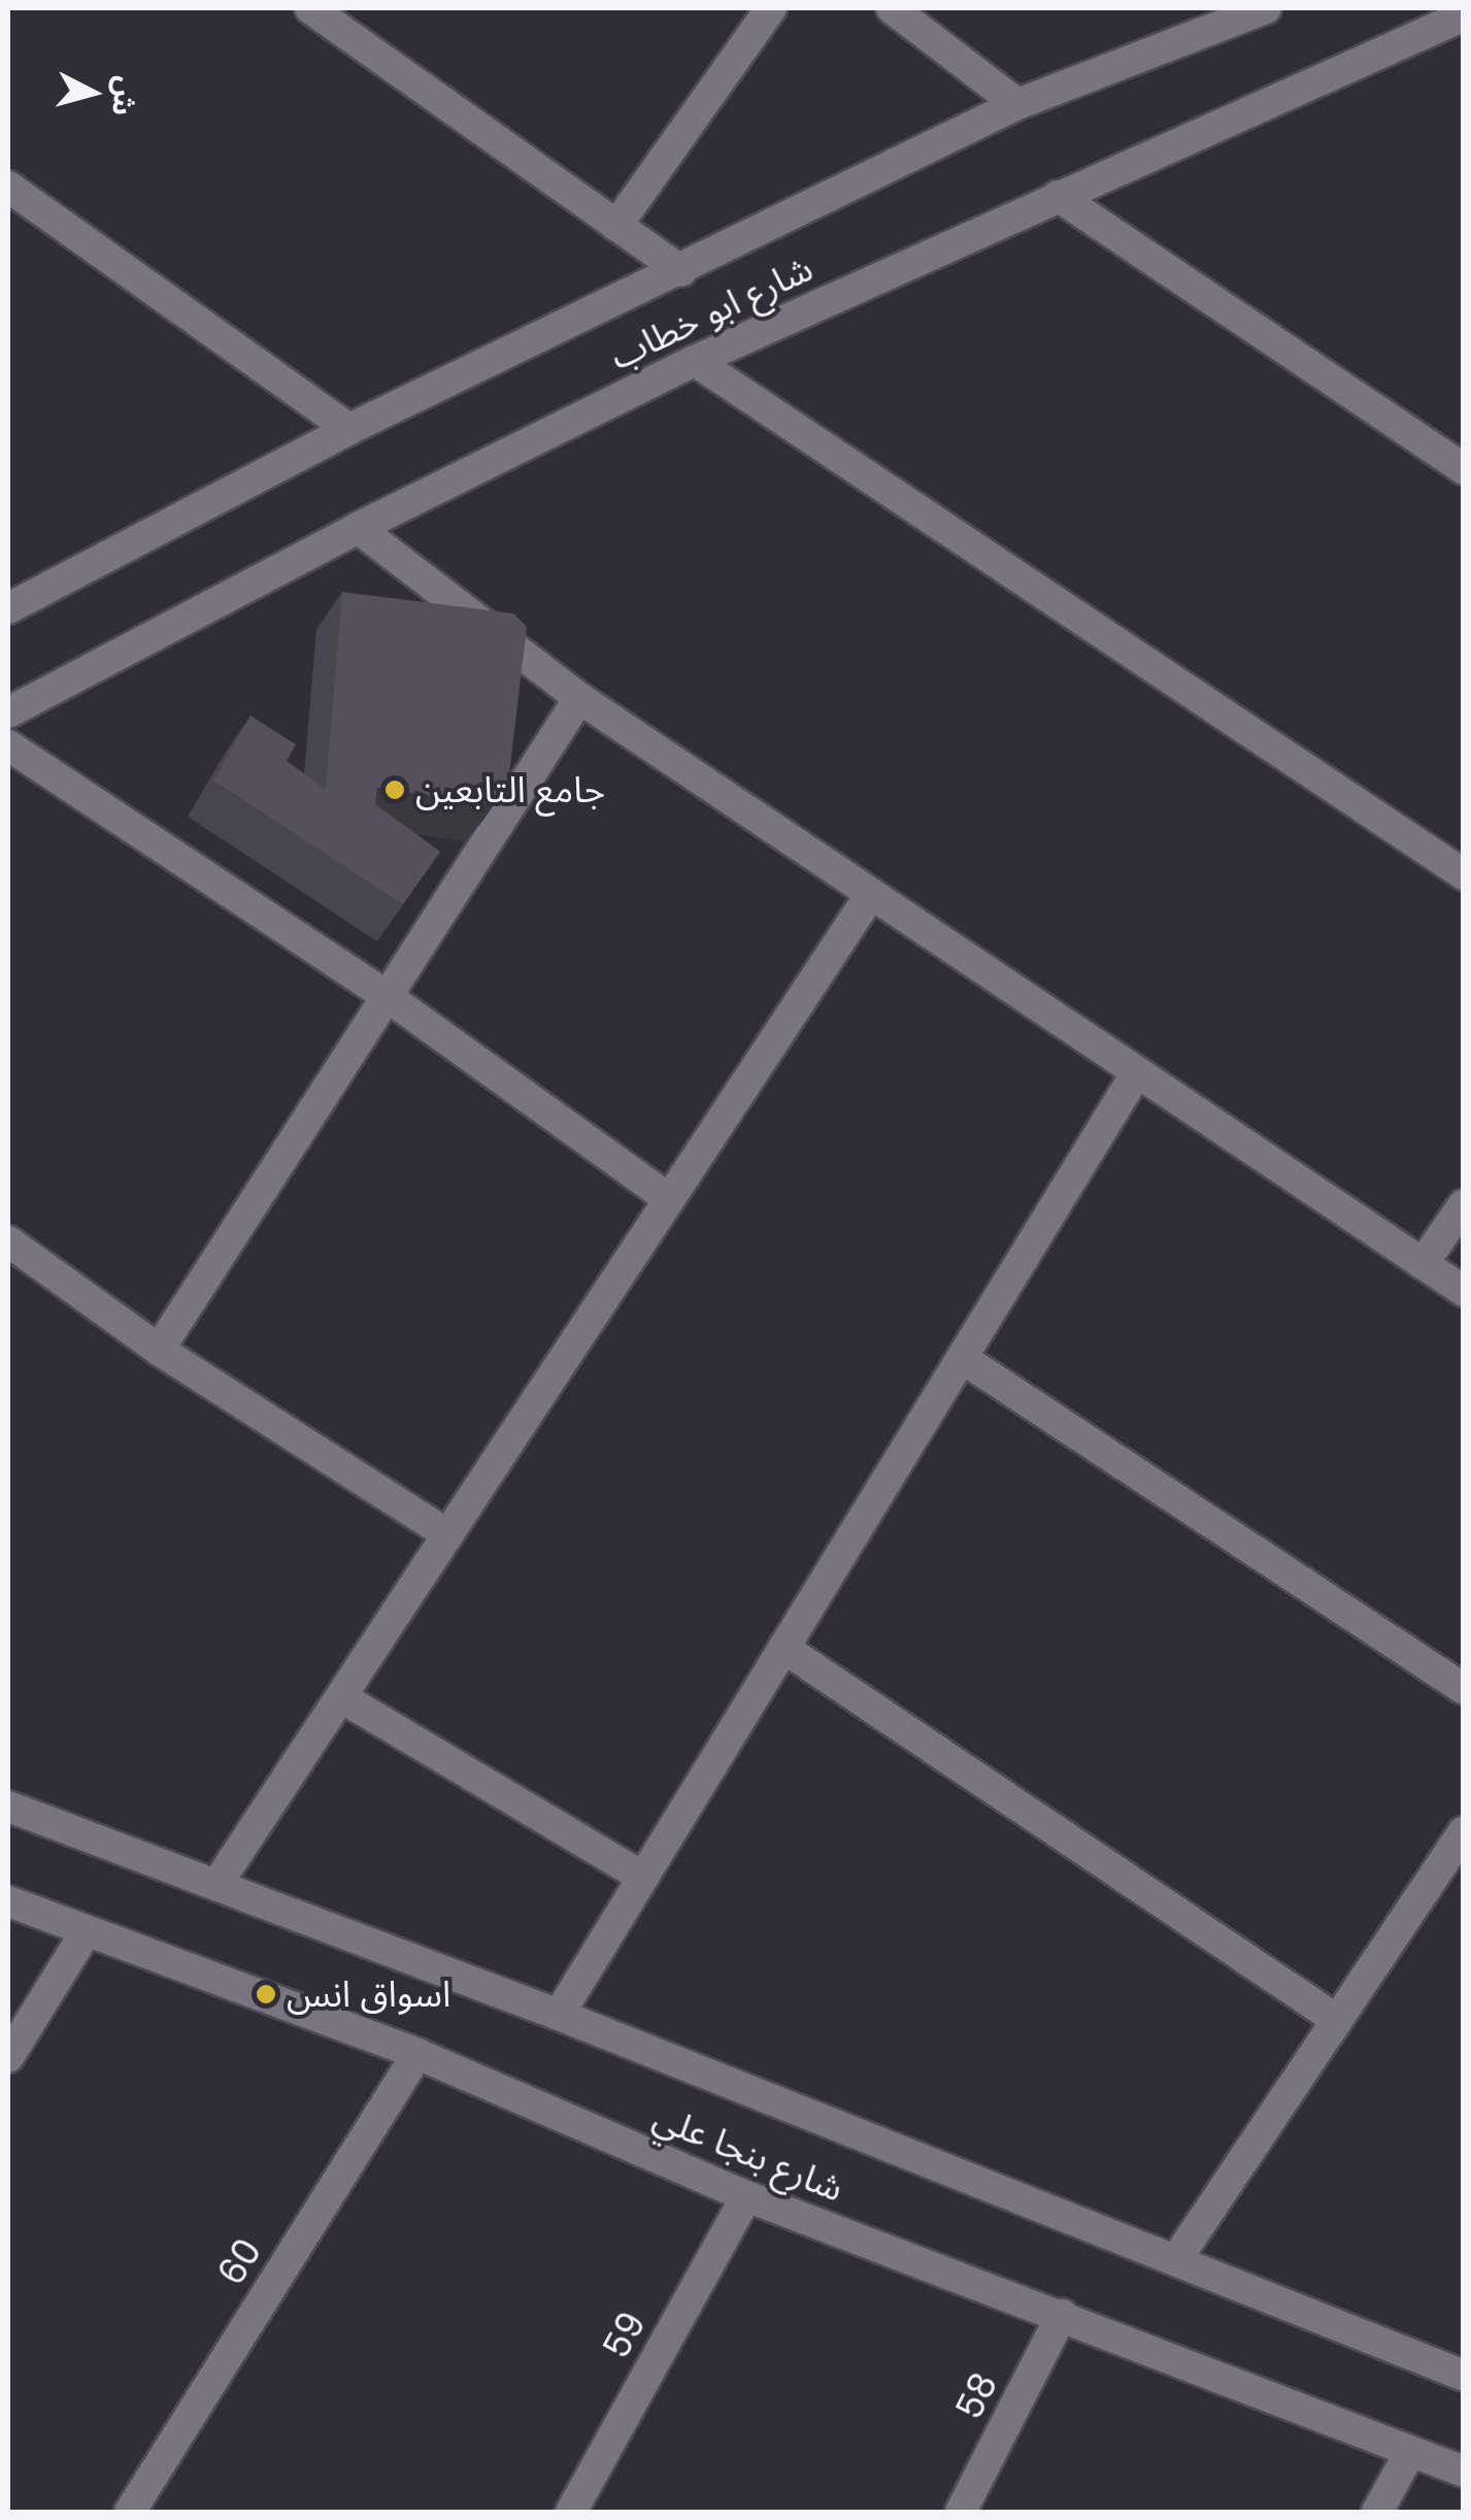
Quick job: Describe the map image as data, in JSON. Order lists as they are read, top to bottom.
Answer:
{
  "streets": {
    "street": [
      "شارع ابو خطاب",
      "شارع بنجا علي",
      "60",
      "59",
      "58"
    ]
  },
  "crossings": [
    ["شارع بنجا علي", "60"],
    ["شارع بنجا علي", "59"],
    ["شارع بنجا علي", "58"]
  ],
  "places": ["جامع التابعين", "اسواق انس"],
  "north": "right"
}
